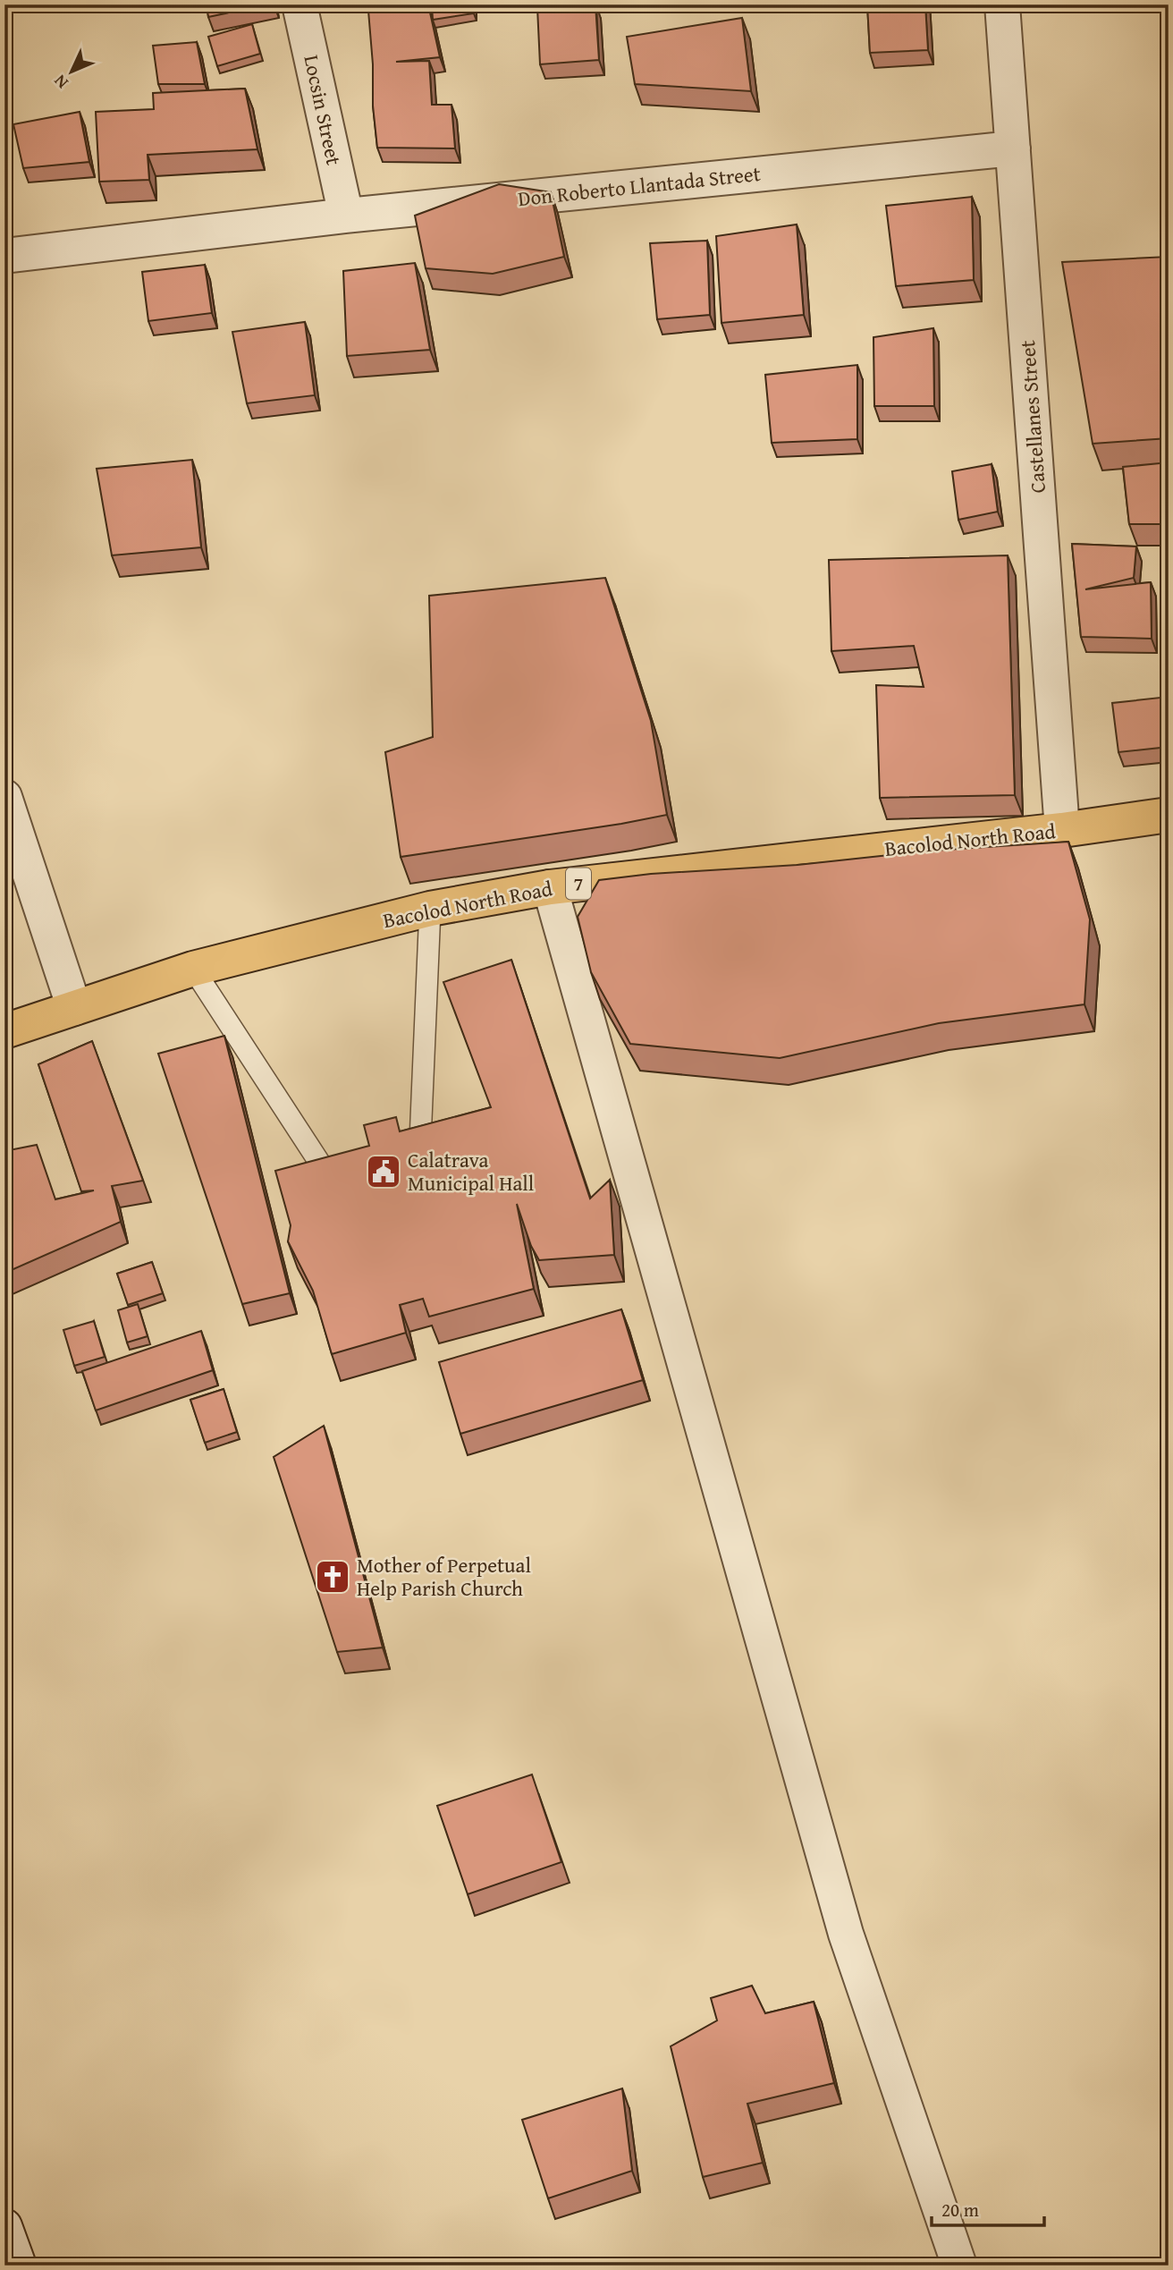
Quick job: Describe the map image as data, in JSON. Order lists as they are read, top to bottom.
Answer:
{
  "streets": {
    "highway": ["Bacolod North Road", "7"],
    "street": ["Locsin Street", "Don Roberto Llantada Street", "Castellanes Street"]
  },
  "crossings": [
    ["Locsin Street", "Don Roberto Llantada Street"],
    ["Don Roberto Llantada Street", "Castellanes Street"],
    ["Castellanes Street", "Bacolod North Road"]
  ],
  "places": {
    "public building": ["Calatrava Municipal Hall"],
    "church": ["Mother of Perpetual Help Parish Church"]
  },
  "scale_bar": "20 m",
  "north": "bottom left"
}
